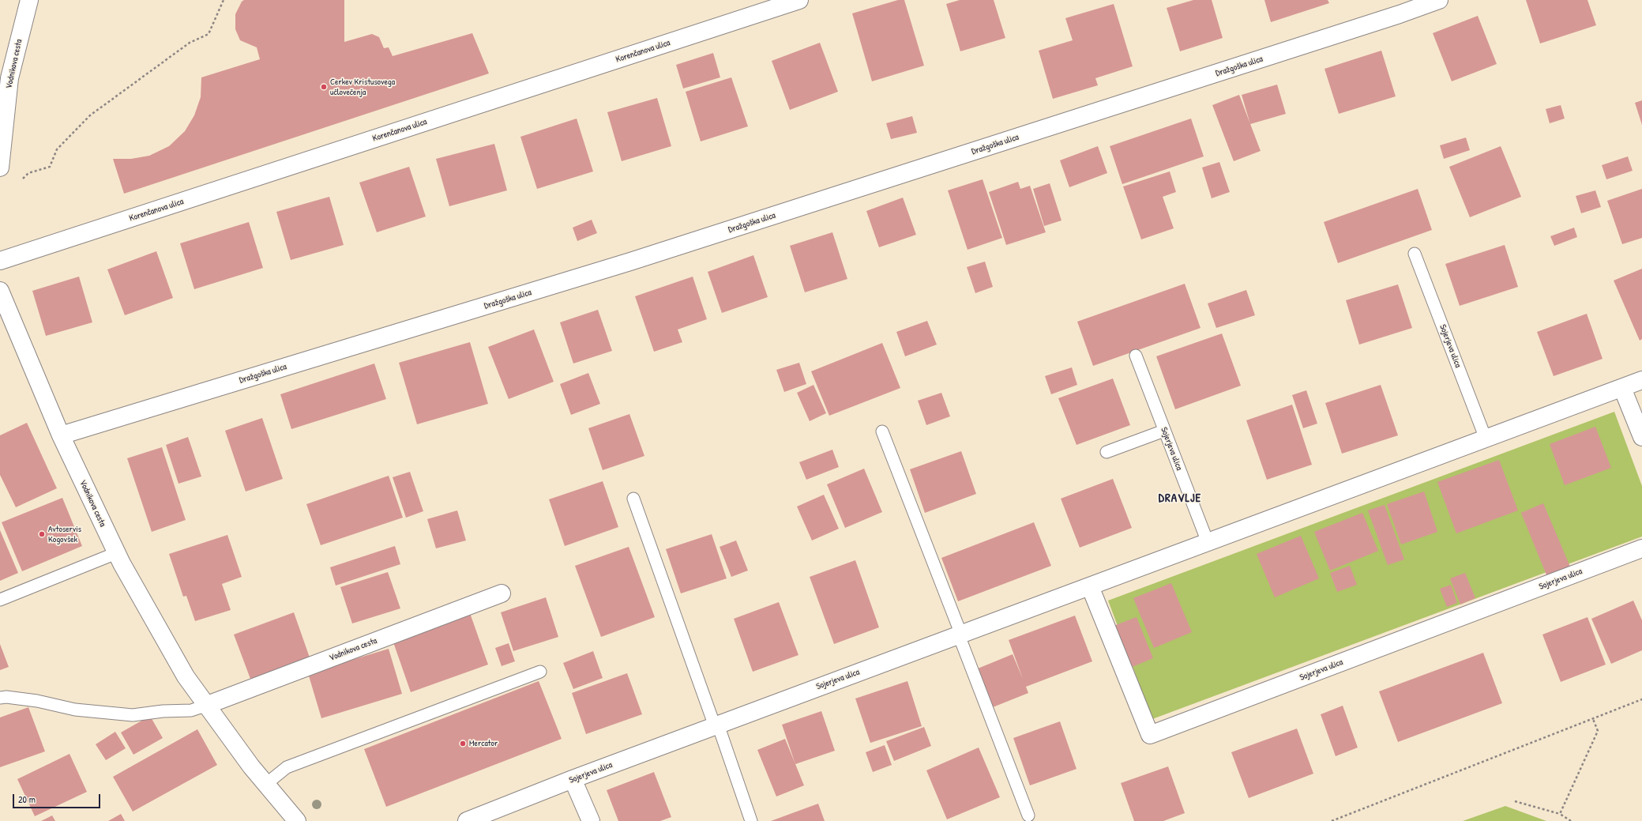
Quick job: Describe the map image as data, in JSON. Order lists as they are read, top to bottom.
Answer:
{
  "streets": {
    "street": [
      "Korenčanova ulica",
      "Vodnikova cesta",
      "Dražgoška ulica",
      "Sojerjeva ulica"
    ]
  },
  "crossings": [
    ["Vodnikova cesta", "Dražgoška ulica"]
  ],
  "districts": ["DRAVLJE"],
  "places": ["Cerkev Kristusovega učlovečenja", "Avtoservis Kogovšek", "Mercator"],
  "scale_bar": "20 m"
}
